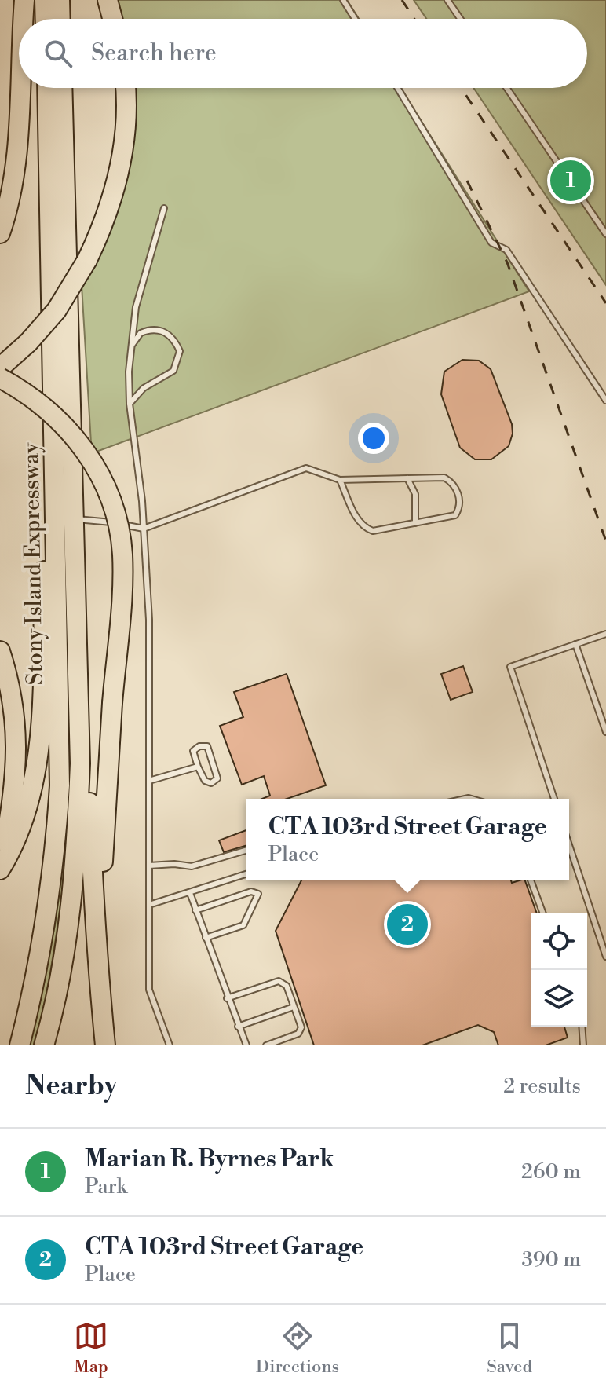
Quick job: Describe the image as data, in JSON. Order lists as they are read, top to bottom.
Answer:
{
  "streets": {
    "highway": ["Stony Island Expressway"]
  },
  "page": {
    "search": "Search here",
    "pins": ["1", "2"],
    "popup": ["CTA 103rd Street Garage", "Place"],
    "heading": ["Nearby", "2 results"],
    "list": [
      {
        "mark": "1",
        "name": "Marian R. Byrnes Park",
        "note": "Park",
        "value": "260 m"
      },
      {
        "mark": "2",
        "name": "CTA 103rd Street Garage",
        "note": "Place",
        "value": "390 m"
      }
    ],
    "nav": ["Map", "Directions", "Saved"]
  }
}
